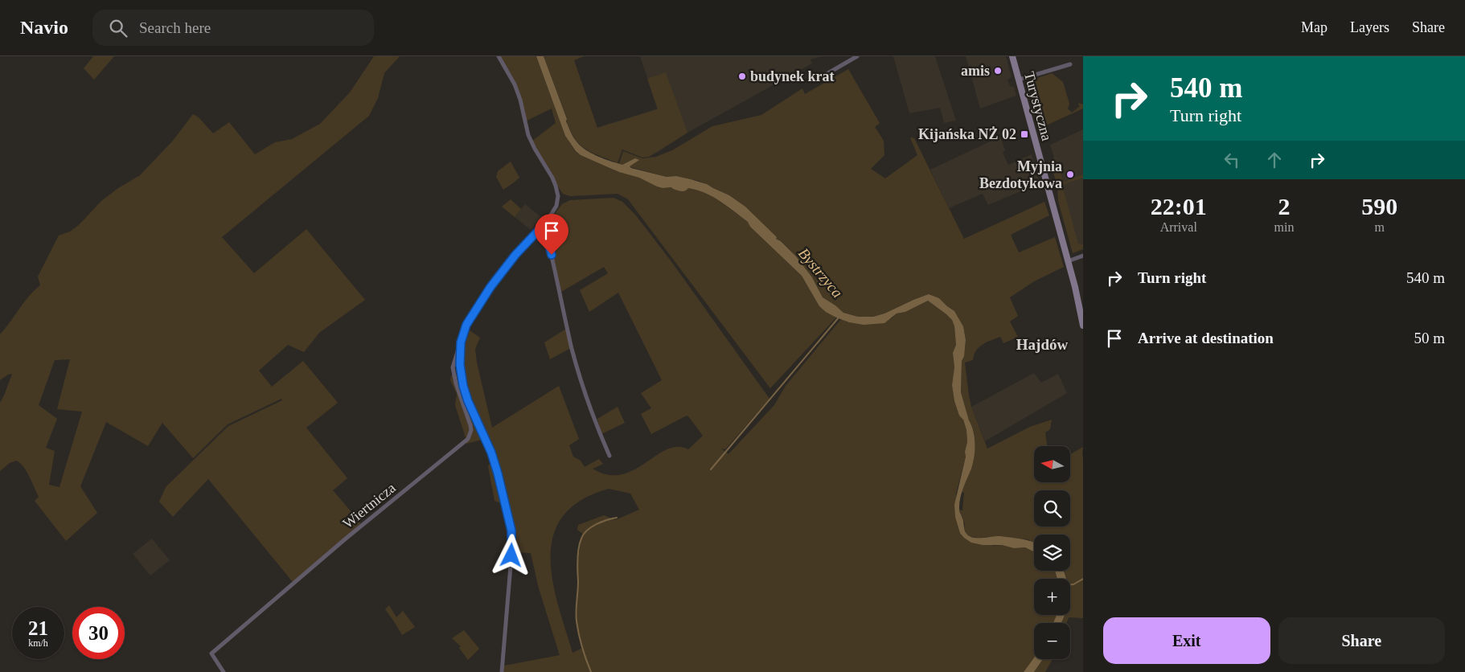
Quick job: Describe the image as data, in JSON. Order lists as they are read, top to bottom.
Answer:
{
  "streets": {
    "main road": ["Turystyczna"],
    "street": ["Wiertnicza"]
  },
  "districts": ["Hajdów"],
  "water": ["Bystrzyca"],
  "places": {
    "other": ["amis", "budynek krat", "Myjnia Bezdotykowa"],
    "transit": ["Kijańska NŻ 02"]
  },
  "north": "left",
  "page": {
    "header": "Navio",
    "search": "Search here",
    "nav": ["Map", "Layers", "Share"],
    "turn": ["540 m", "Turn right"],
    "eta": [
      "22:01",
      "Arrival",
      "2",
      "min",
      "590",
      "m"
    ],
    "list": [
      {
        "name": "Turn right",
        "value": "540 m"
      },
      {
        "name": "Arrive at destination",
        "value": "50 m"
      }
    ],
    "map_buttons": ["+", "−"],
    "speed": "21 km/h",
    "limit": "30",
    "buttons": ["Exit", "Share"]
  }
}
